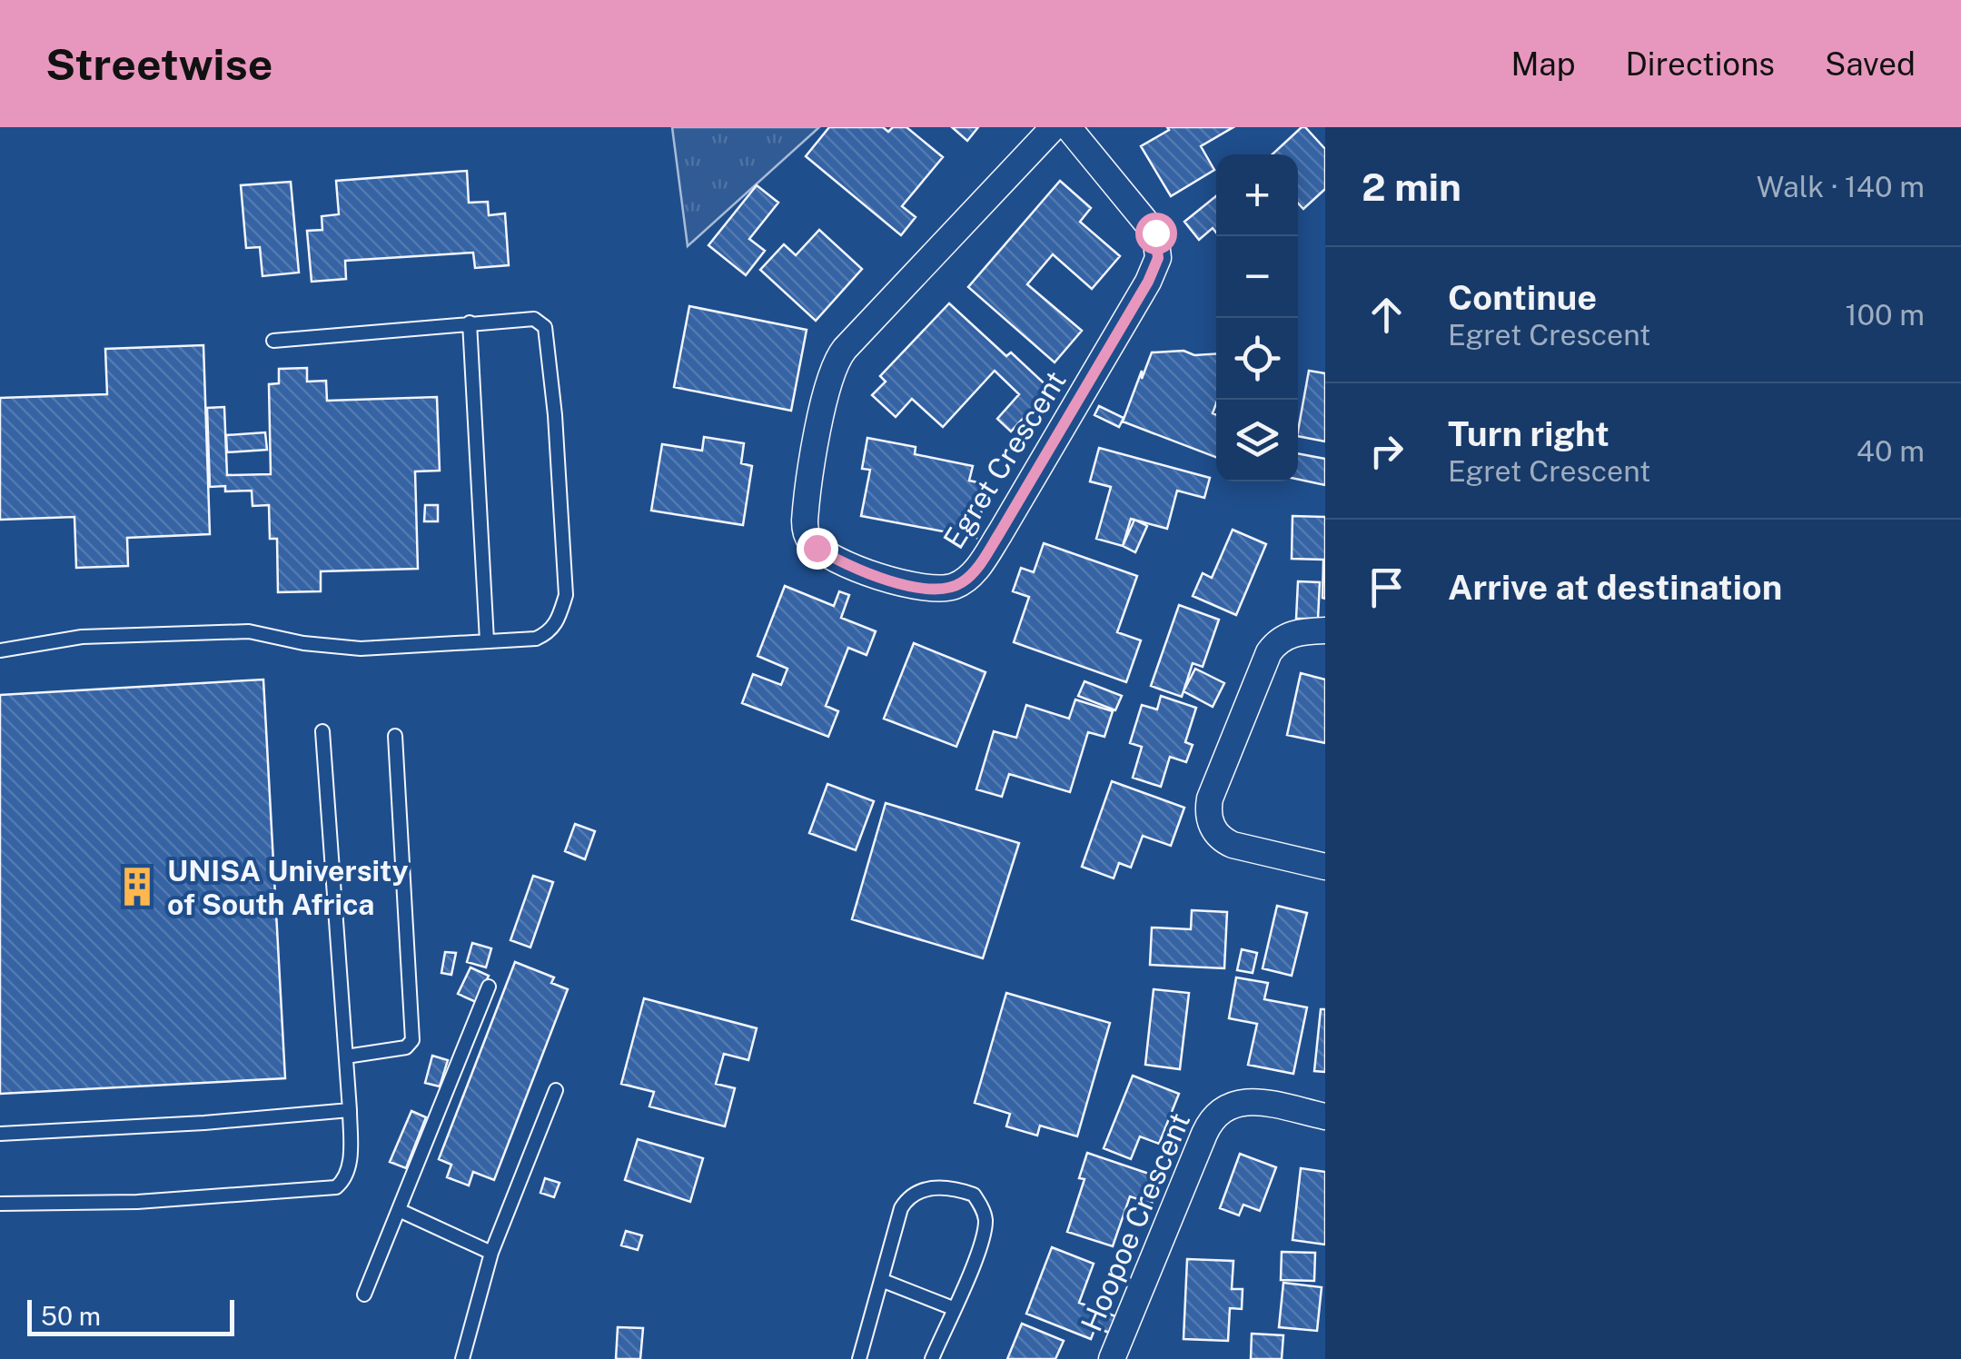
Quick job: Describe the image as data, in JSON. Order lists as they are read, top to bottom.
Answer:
{
  "streets": {
    "street": ["Egret Crescent", "Hoopoe Crescent"]
  },
  "places": {
    "building": ["UNISA University of South Africa"]
  },
  "scale_bar": "50 m",
  "page": {
    "header": "Streetwise",
    "nav": ["Map", "Directions", "Saved"],
    "heading": ["2 min", "Walk · 140 m"],
    "map_buttons": ["+", "−"],
    "list": [
      ["Continue", "Egret Crescent", "100 m"],
      ["Turn right", "Egret Crescent", "40 m"],
      "Arrive at destination"
    ],
    "scale": "50 m"
  }
}
